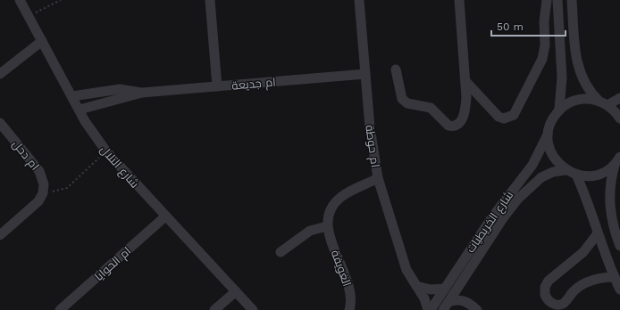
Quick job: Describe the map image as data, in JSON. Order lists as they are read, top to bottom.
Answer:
{
  "streets": {
    "street": [
      "ام جديعة",
      "ام حوطة",
      "ام دحل",
      "شارع التلال",
      "شارع الخريطيات",
      "ام الحوايا",
      "الغويفة"
    ]
  },
  "crossings": [
    ["ام جديعة", "ام حوطة"],
    ["ام جديعة", "شارع التلال"],
    ["ام حوطة", "شارع الخريطيات"],
    ["شارع التلال", "ام الحوايا"]
  ],
  "scale_bar": "50 m"
}
